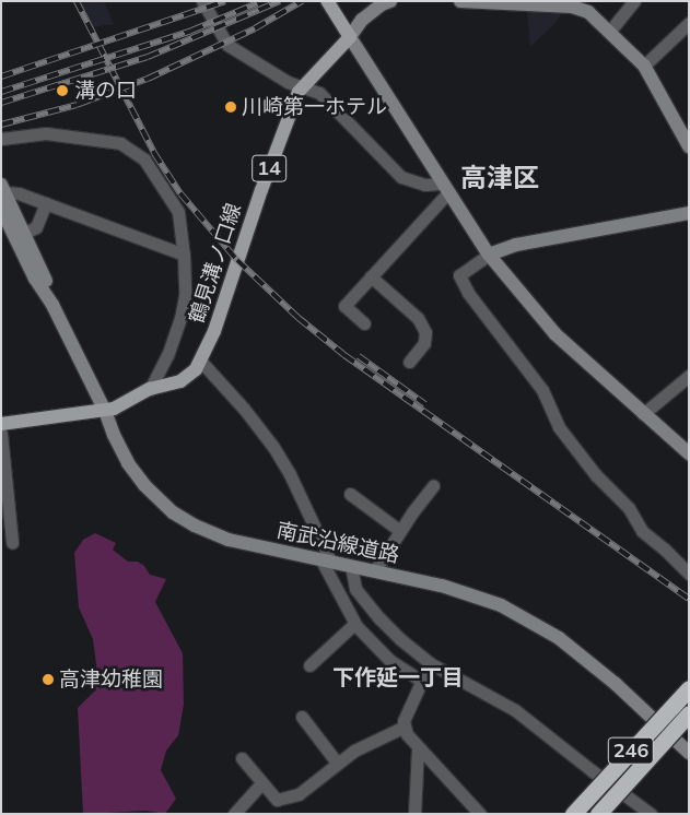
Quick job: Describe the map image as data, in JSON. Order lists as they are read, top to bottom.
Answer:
{
  "streets": {
    "highway": ["246"],
    "main road": ["14", "鶴見溝ノ口線"],
    "street": ["南武沿線道路"]
  },
  "crossings": [
    ["14", "鶴見溝ノ口線"],
    ["14", "南武沿線道路"],
    ["鶴見溝ノ口線", "南武沿線道路"]
  ],
  "districts": ["高津区", "下作延一丁目"],
  "places": ["溝の口", "川崎第一ホテル", "高津幼稚園"]
}
